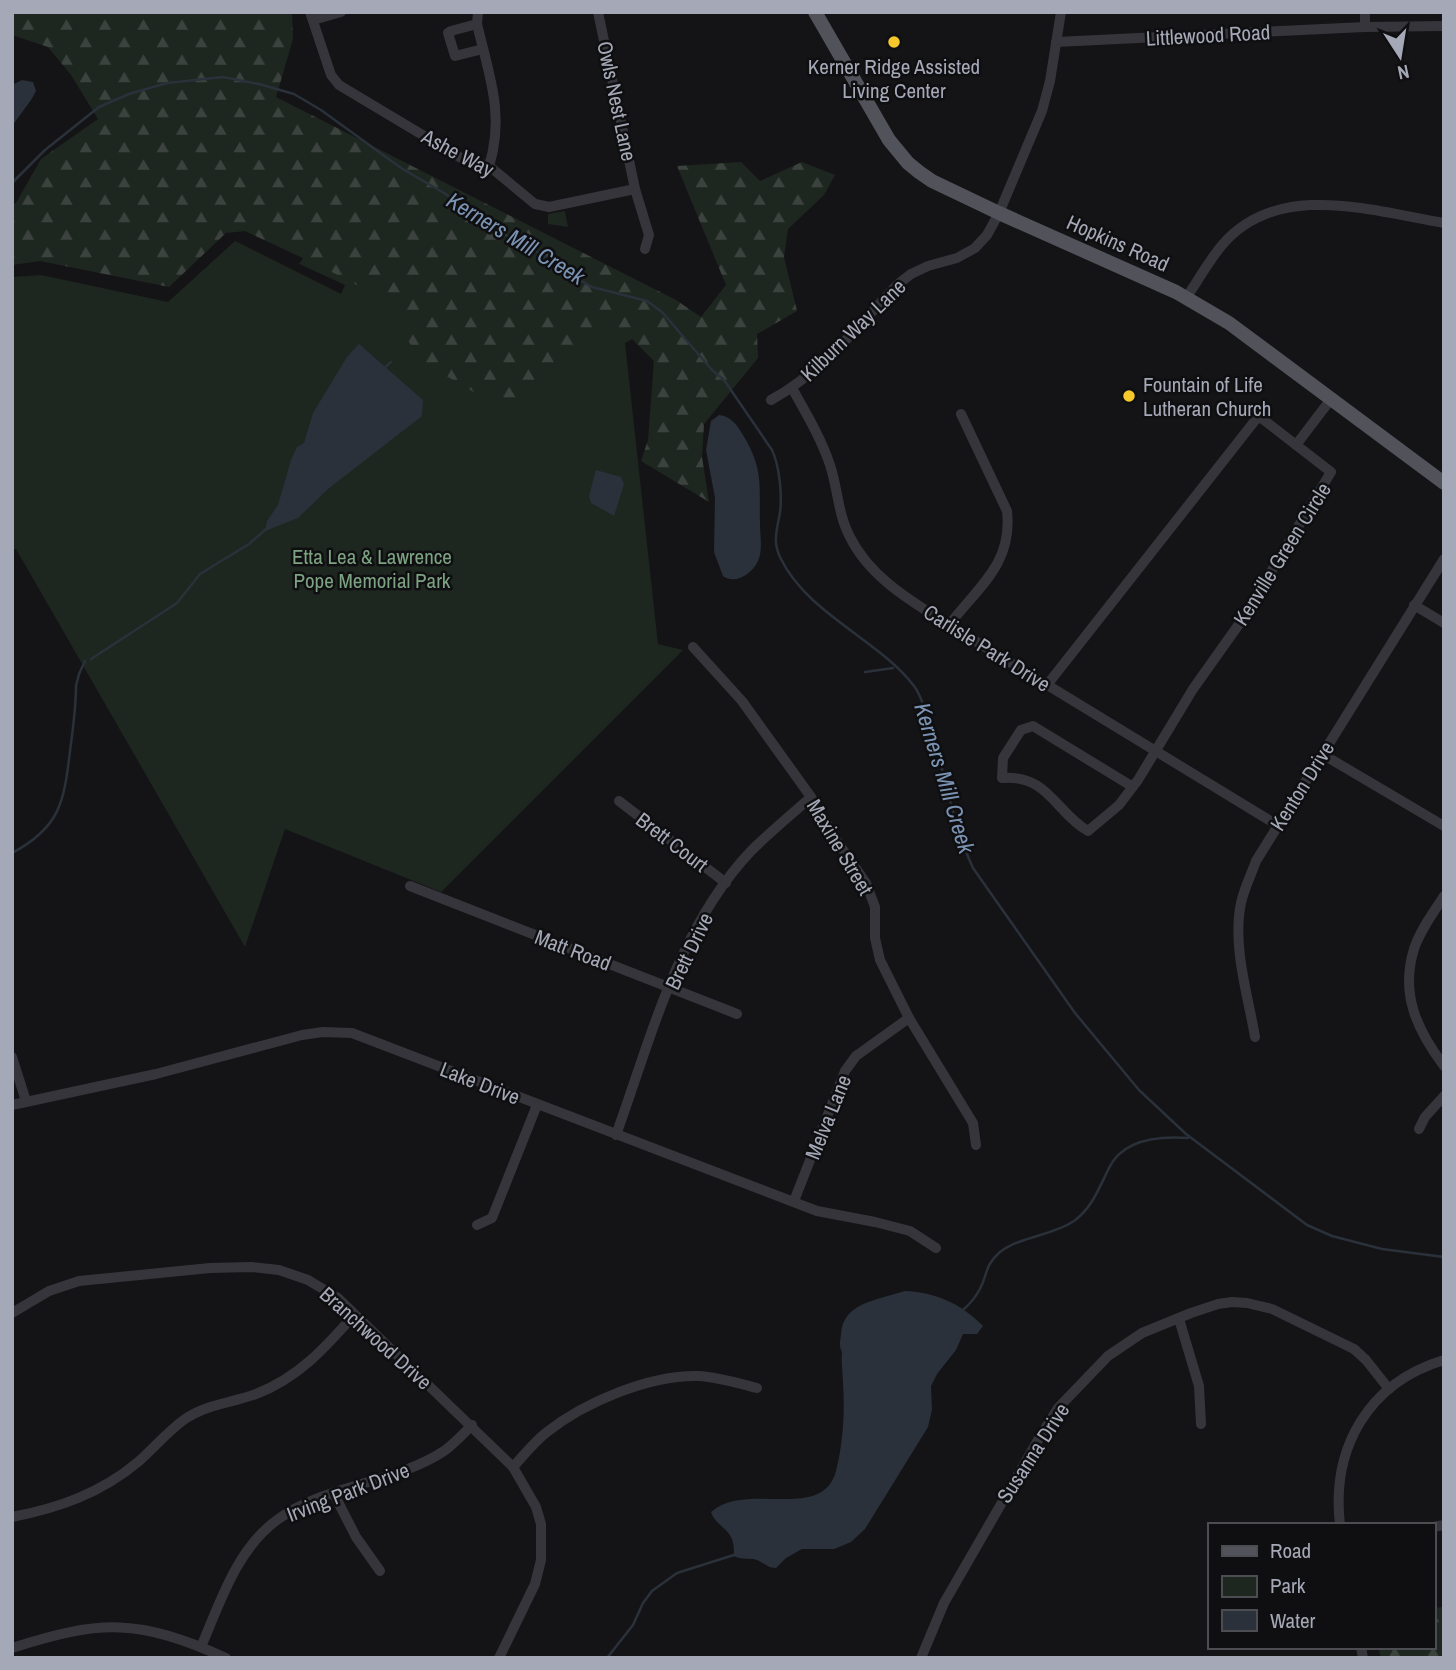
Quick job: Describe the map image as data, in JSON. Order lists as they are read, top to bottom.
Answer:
{
  "streets": {
    "main road": ["Hopkins Road"],
    "street": [
      "Littlewood Road",
      "Owls Nest Lane",
      "Ashe Way",
      "Kilburn Way Lane",
      "Kenville Green Circle",
      "Carlisle Park Drive",
      "Kenton Drive",
      "Brett Court",
      "Maxine Street",
      "Matt Road",
      "Brett Drive",
      "Lake Drive",
      "Melva Lane",
      "Branchwood Drive",
      "Susanna Drive",
      "Irving Park Drive"
    ]
  },
  "crossings": [
    ["Littlewood Road", "Kilburn Way Lane"],
    ["Owls Nest Lane", "Ashe Way"],
    ["Hopkins Road", "Kilburn Way Lane"],
    ["Kilburn Way Lane", "Carlisle Park Drive"],
    ["Kenville Green Circle", "Carlisle Park Drive"],
    ["Carlisle Park Drive", "Kenton Drive"],
    ["Brett Court", "Brett Drive"],
    ["Maxine Street", "Brett Drive"],
    ["Maxine Street", "Melva Lane"],
    ["Matt Road", "Brett Drive"],
    ["Brett Drive", "Lake Drive"],
    ["Lake Drive", "Melva Lane"],
    ["Branchwood Drive", "Irving Park Drive"]
  ],
  "water": ["Kerners Mill Creek"],
  "parks": ["Etta Lea & Lawrence Pope Memorial Park"],
  "places": ["Kerner Ridge Assisted Living Center", "Fountain of Life Lutheran Church"],
  "legend": ["Road", "Park", "Water"],
  "north": "bottom"
}
